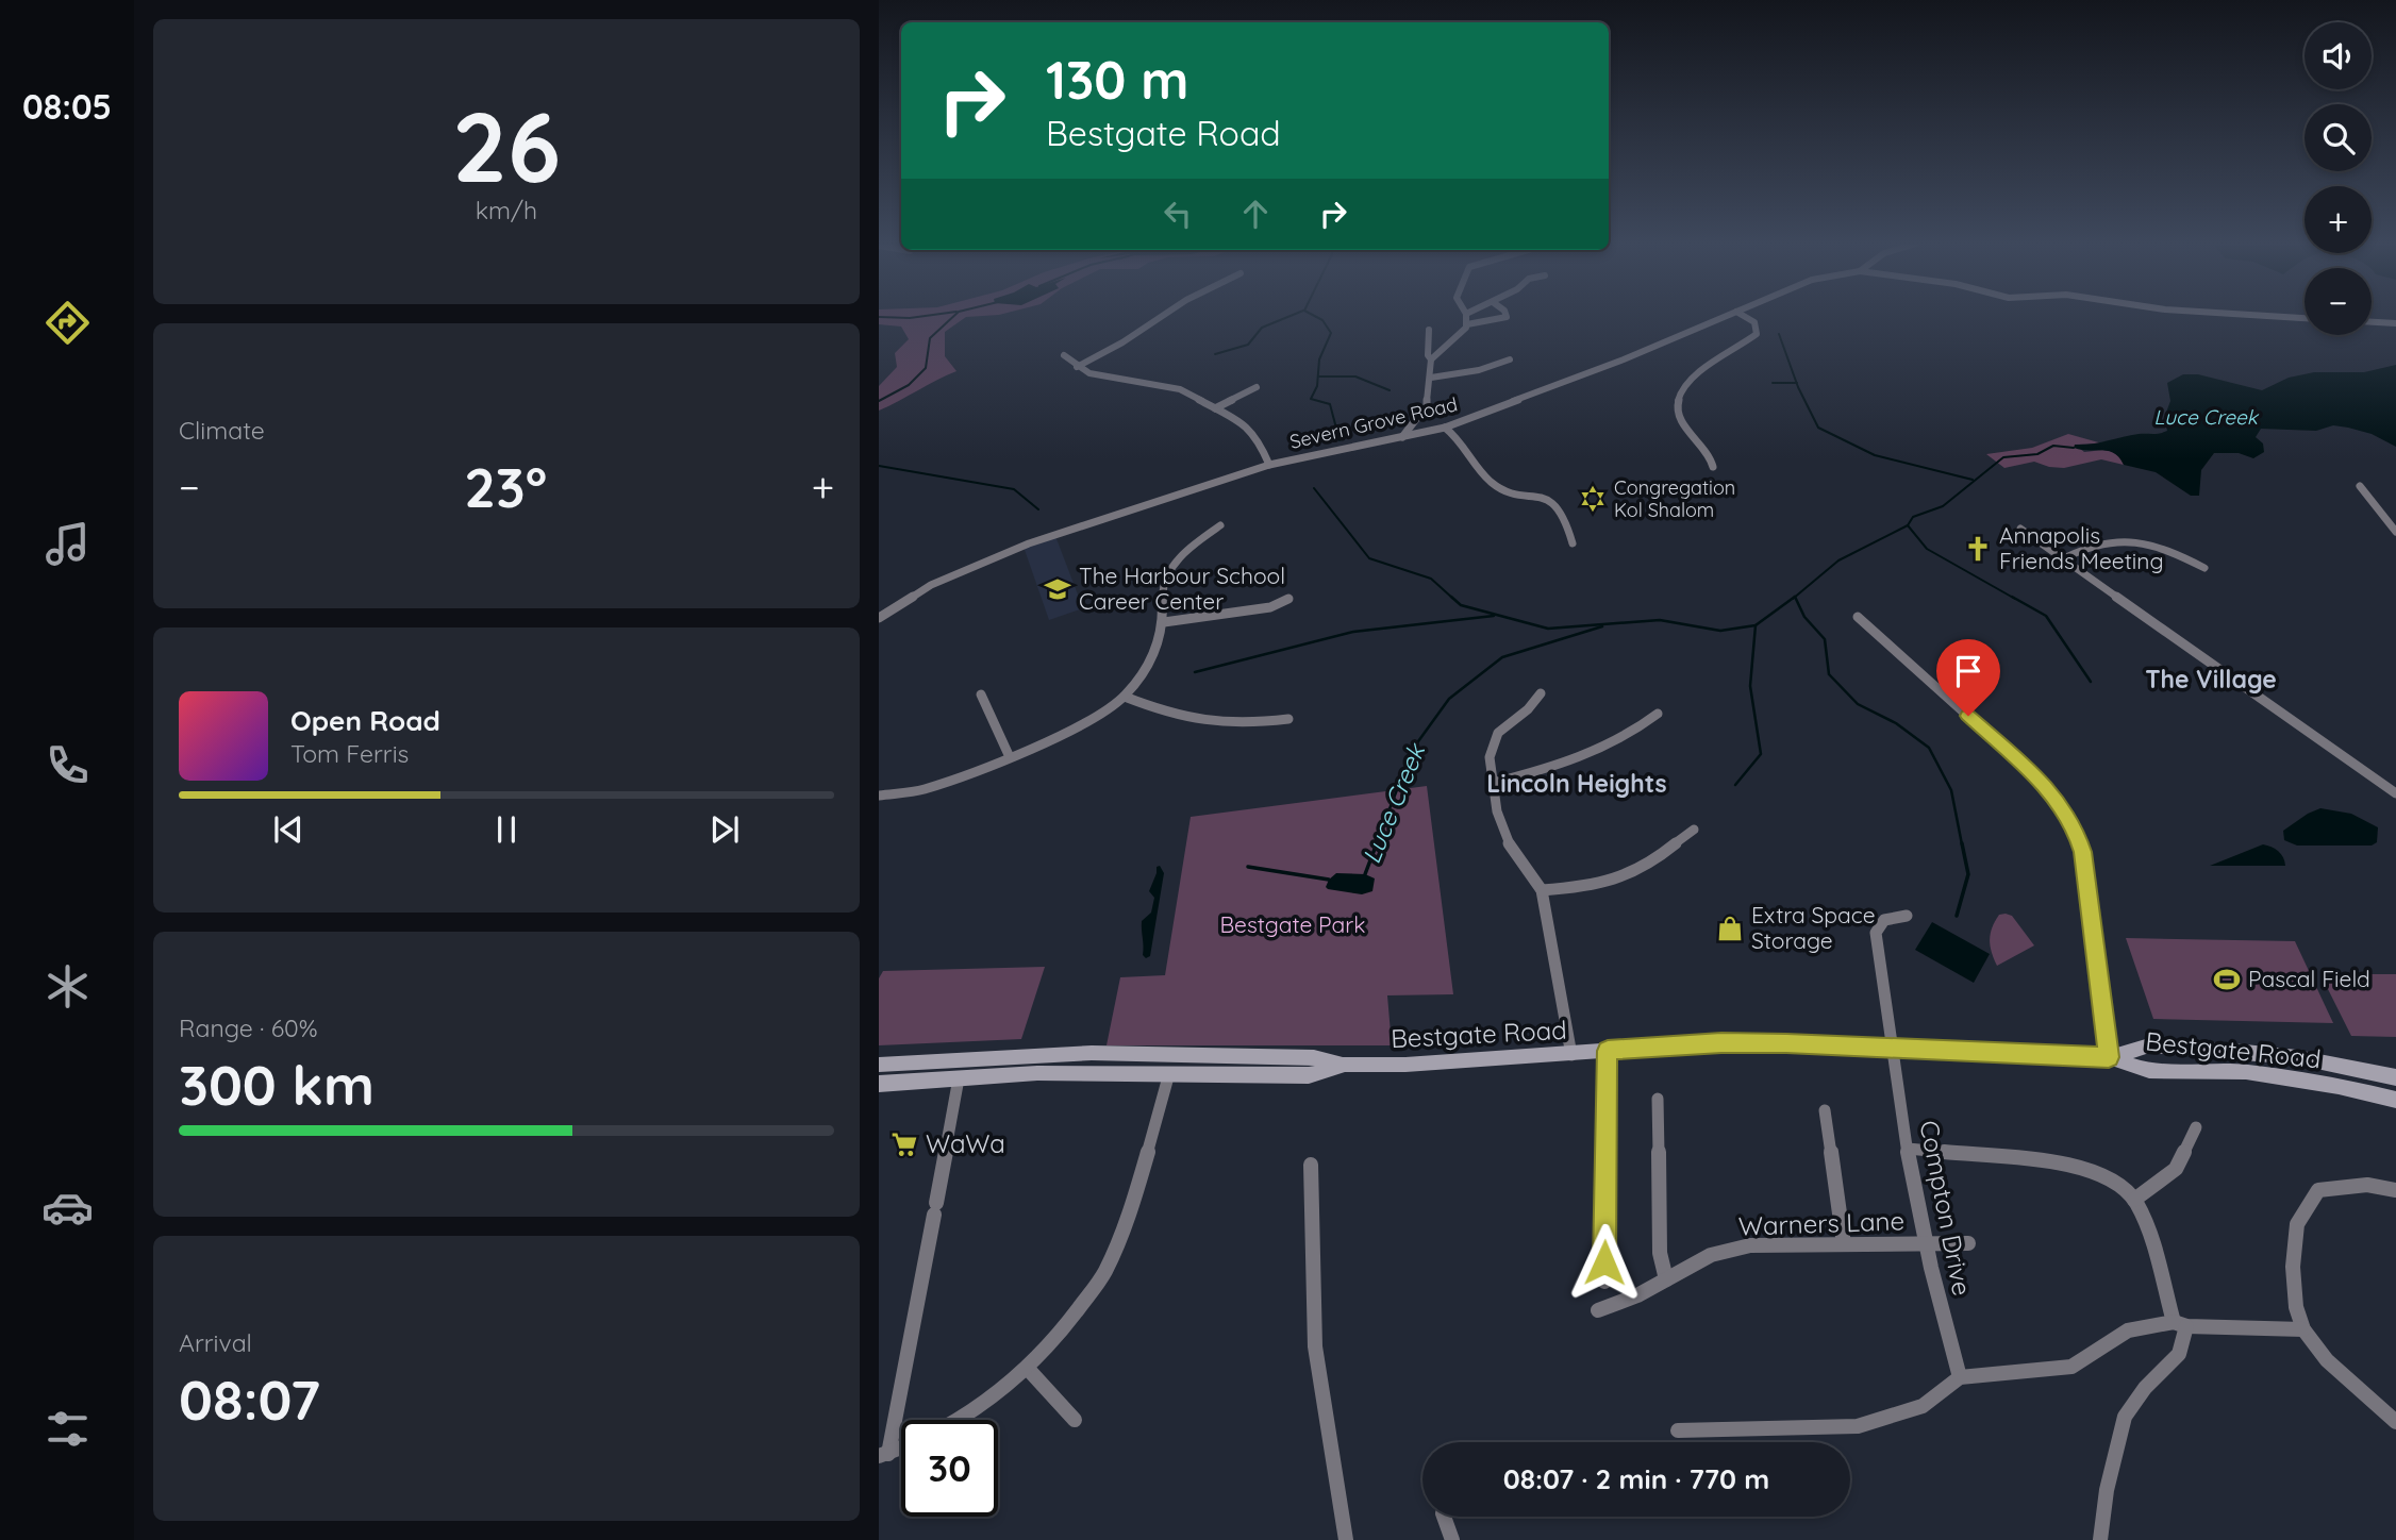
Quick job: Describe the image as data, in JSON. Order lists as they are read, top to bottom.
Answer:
{
  "streets": {
    "main road": ["Bestgate Road"],
    "street": ["Severn Grove Road", "Compton Drive", "Warners Lane"]
  },
  "crossings": [
    ["Bestgate Road", "Compton Drive"],
    ["Compton Drive", "Warners Lane"]
  ],
  "districts": ["The Village", "Lincoln Heights"],
  "water": ["Luce Creek"],
  "parks": ["Bestgate Park"],
  "places": {
    "synagogue": ["Congregation Kol Shalom"],
    "church": ["Annapolis Friends Meeting"],
    "school or university": ["The Harbour School Career Center"],
    "shop": ["Extra Space Storage"],
    "sports": ["Pascal Field"],
    "supermarket": ["WaWa"]
  },
  "page": {
    "tabs": "08:05",
    "tile": [
      ["26", "km/h"],
      "Climate",
      ["Range · 60%", "300 km"],
      ["Arrival", "08:07"]
    ],
    "map_buttons": ["+", "−"],
    "turn": ["130 m", "Bestgate Road"],
    "heat": ["−", "23°", "+"],
    "song": ["Open Road", "Tom Ferris"],
    "limit": "30",
    "trip": "08:07 · 2 min · 770 m"
  }
}
